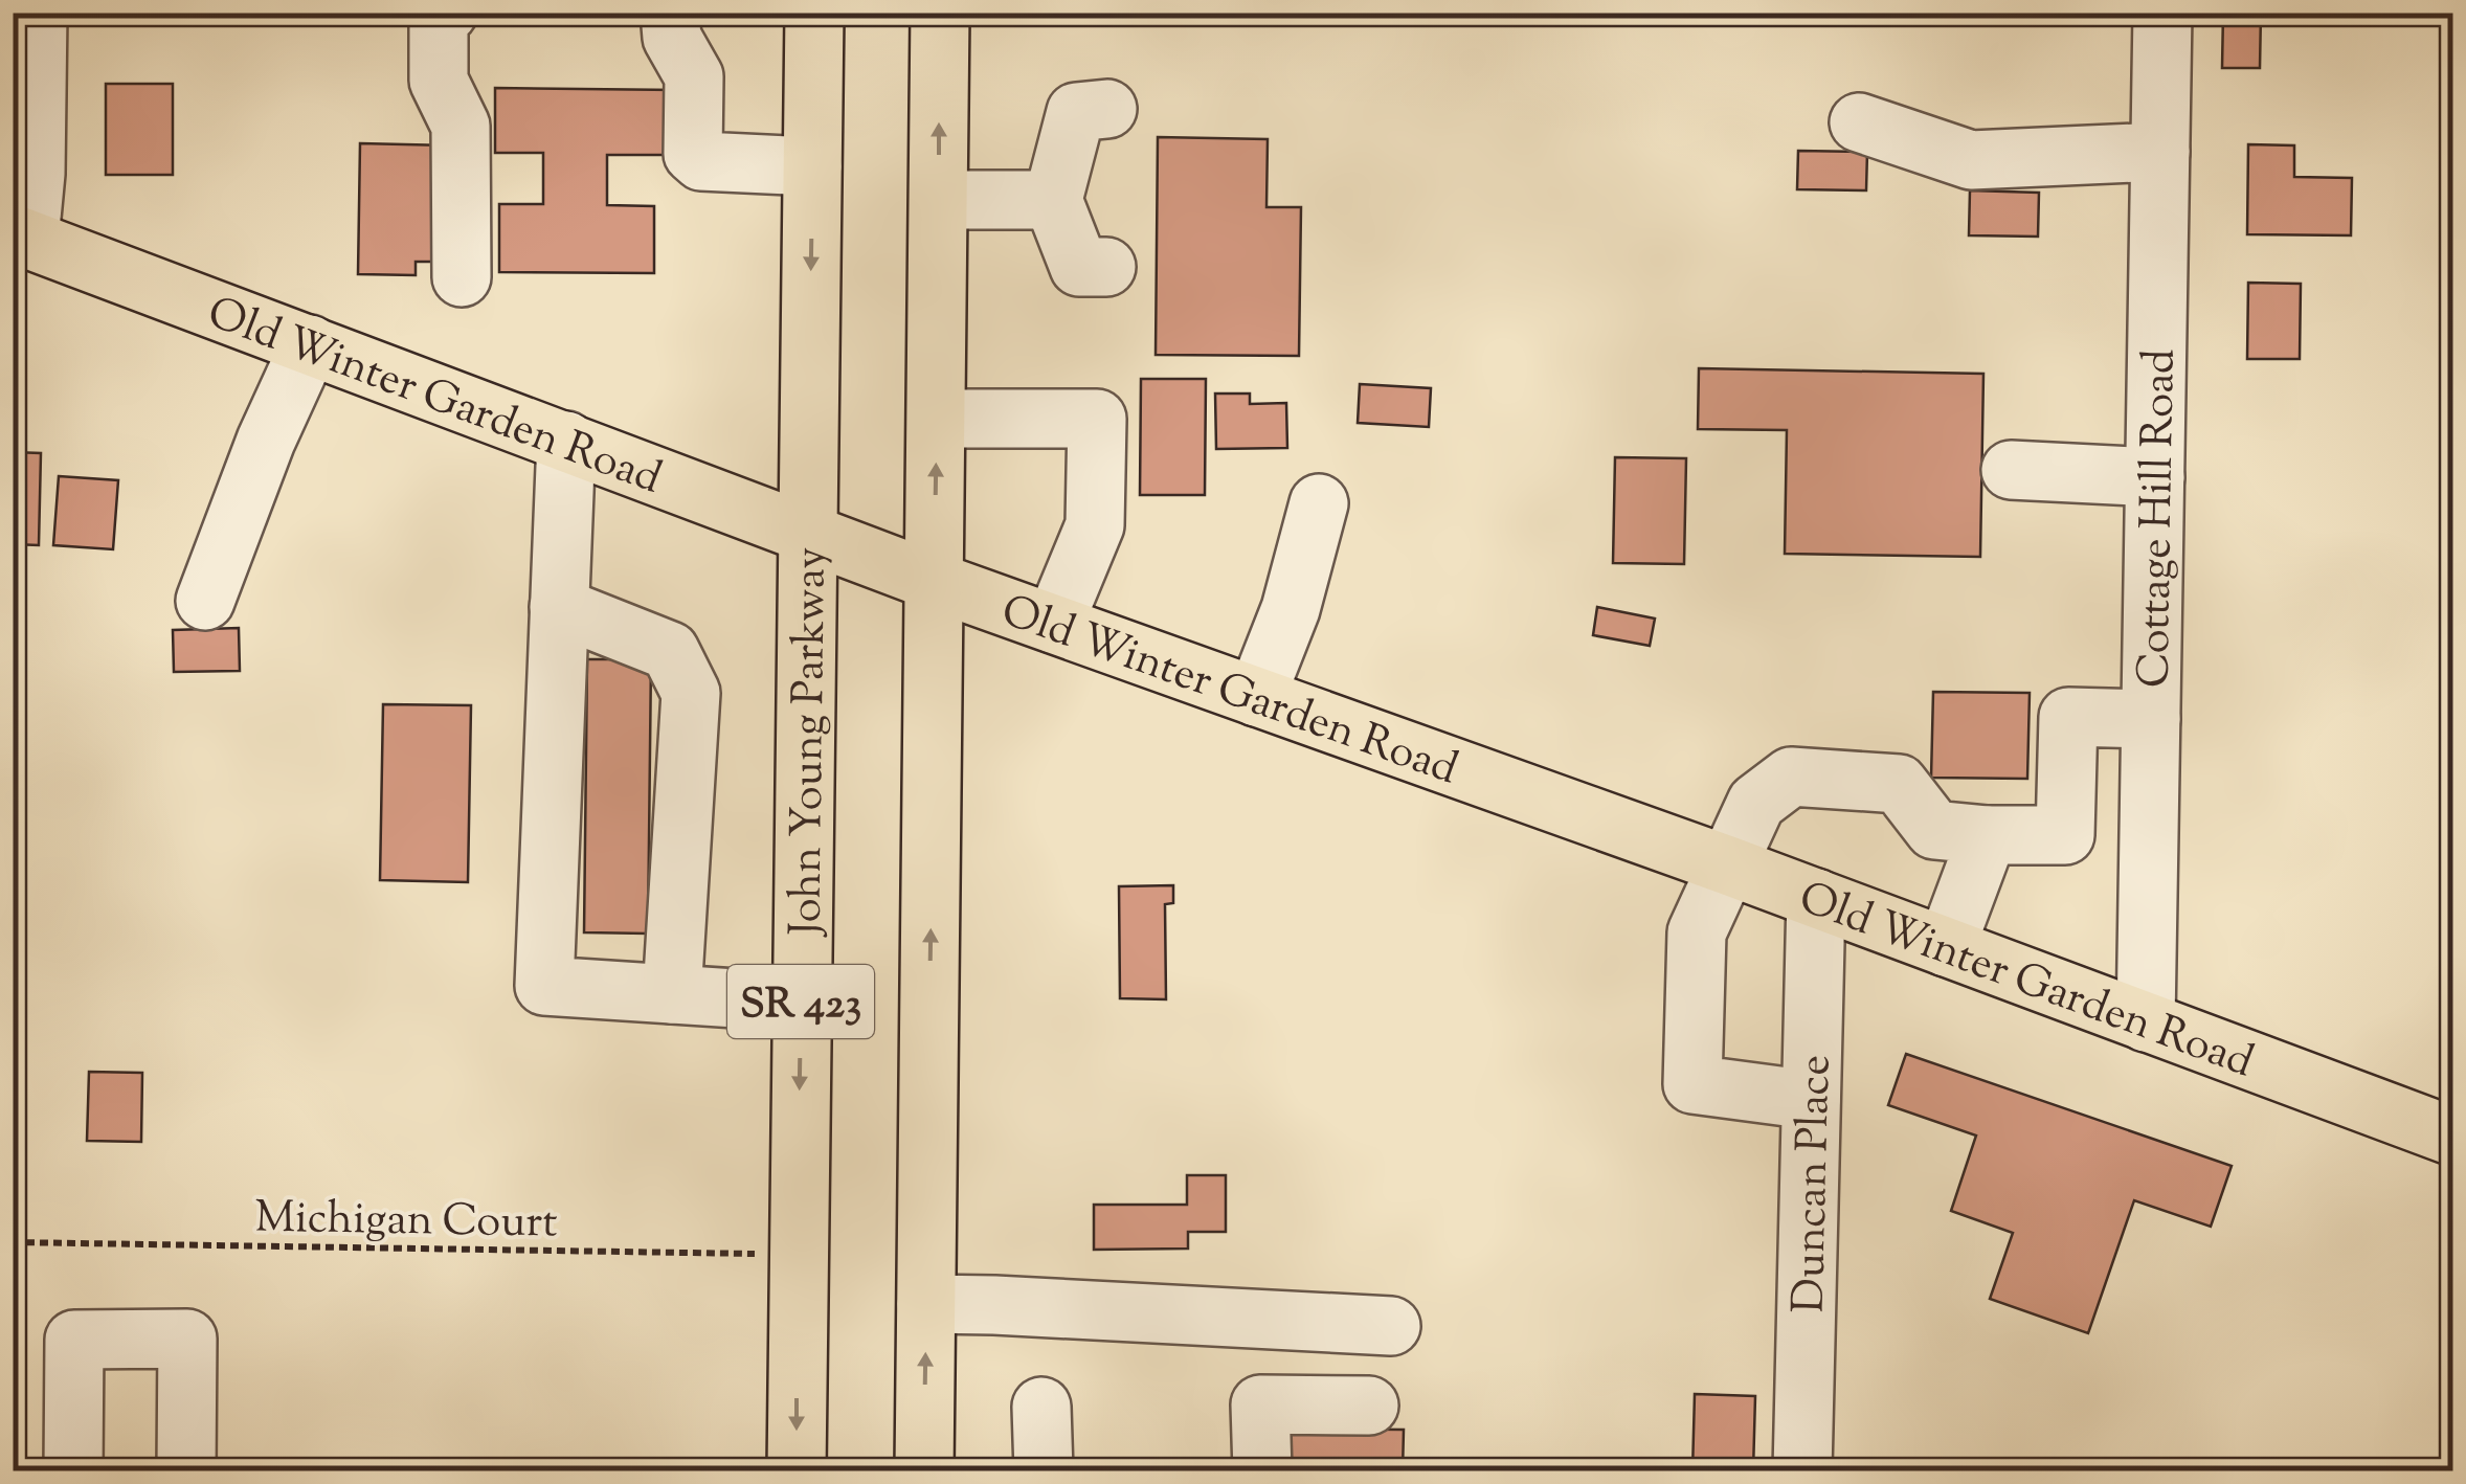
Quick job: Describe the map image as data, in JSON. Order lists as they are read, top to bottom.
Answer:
{
  "streets": {
    "main road": ["Old Winter Garden Road", "John Young Parkway", "SR 423"],
    "street": ["Cottage Hill Road", "Duncan Place"],
    "path": ["Michigan Court"]
  },
  "crossings": [
    ["Old Winter Garden Road", "Cottage Hill Road"],
    ["Old Winter Garden Road", "John Young Parkway"],
    ["Old Winter Garden Road", "SR 423"],
    ["Old Winter Garden Road", "Duncan Place"],
    ["John Young Parkway", "Michigan Court"]
  ]
}
